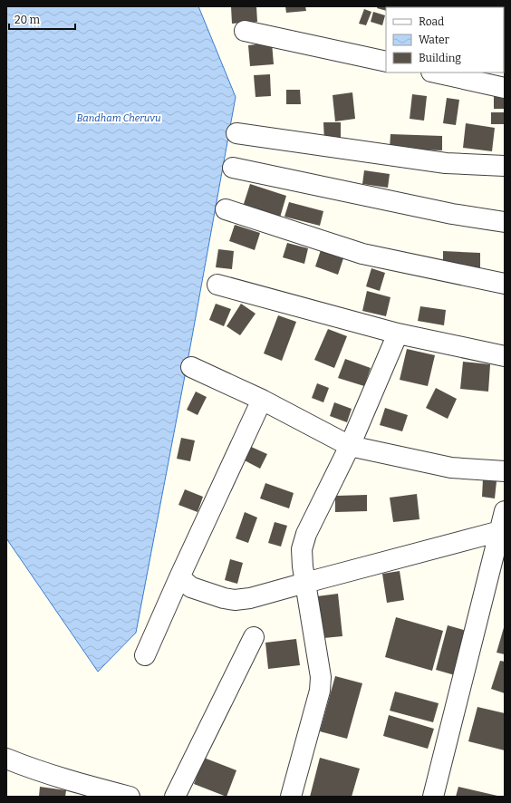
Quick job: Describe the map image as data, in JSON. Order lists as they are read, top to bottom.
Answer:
{
  "water": ["Bandham Cheruvu"],
  "legend": ["Road", "Water", "Building"],
  "scale_bar": "20 m"
}
